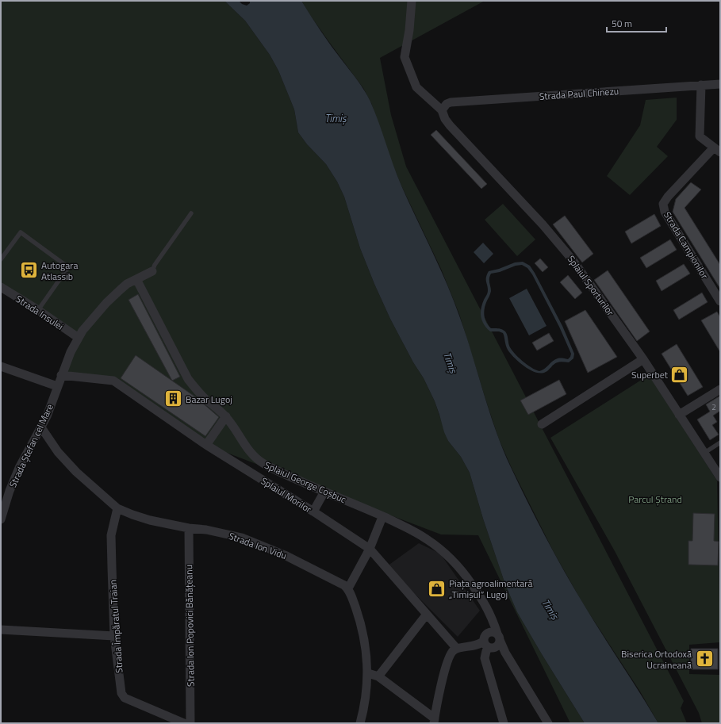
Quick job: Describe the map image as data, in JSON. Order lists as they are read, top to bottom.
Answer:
{
  "streets": {
    "street": [
      "Strada Paul Chinezu",
      "Strada Campionilor",
      "Splaiul Sporturilor",
      "Strada Insulei",
      "Strada Ștefan cel Mare",
      "Splaiul George Coșbuc",
      "Splaiul Morilor",
      "Strada Ion Vidu",
      "Strada Ion Popovici Bănățeanu",
      "Strada Împăratul Traian"
    ]
  },
  "crossings": [
    ["Strada Paul Chinezu", "Splaiul Sporturilor"],
    ["Strada Insulei", "Strada Ștefan cel Mare"],
    ["Strada Ștefan cel Mare", "Splaiul George Coșbuc"],
    ["Strada Ștefan cel Mare", "Splaiul Morilor"],
    ["Strada Ștefan cel Mare", "Strada Ion Vidu"],
    ["Strada Ion Vidu", "Strada Ion Popovici Bănățeanu"],
    ["Strada Ion Vidu", "Strada Împăratul Traian"]
  ],
  "water": ["Timiș"],
  "parks": ["Parcul Ștrand"],
  "places": {
    "bus stop": ["Autogara Atlassib"],
    "shop": ["Superbet", "Piața agroalimentară „Timișul” Lugoj"],
    "building": ["Bazar Lugoj"],
    "church": ["Biserica Ortodoxă Ucraineană"]
  },
  "house_numbers": ["2"],
  "scale_bar": "50 m"
}
